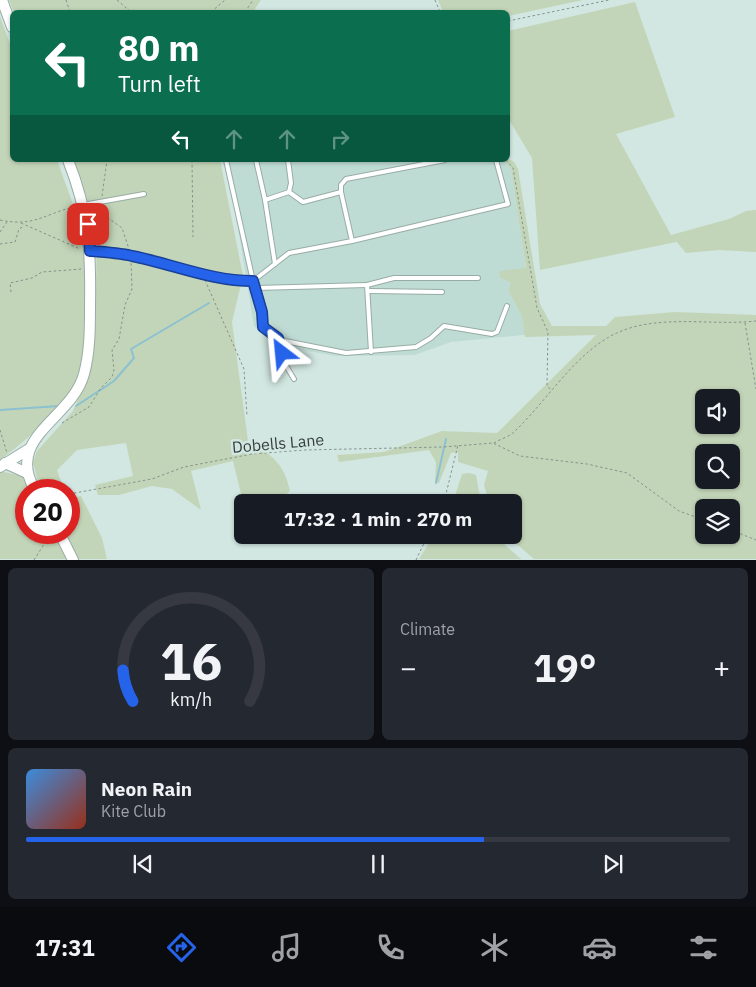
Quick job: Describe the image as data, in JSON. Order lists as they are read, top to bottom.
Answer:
{
  "streets": {
    "path": ["Dobells Lane"]
  },
  "page": {
    "turn": ["80 m", "Turn left"],
    "limit": "20",
    "trip": "17:32 · 1 min · 270 m",
    "tile": "Climate",
    "heat": ["−", "19°", "+"],
    "song": ["Neon Rain", "Kite Club"],
    "tabs": "17:31",
    "gauge": ["16", "km/h"]
  }
}
